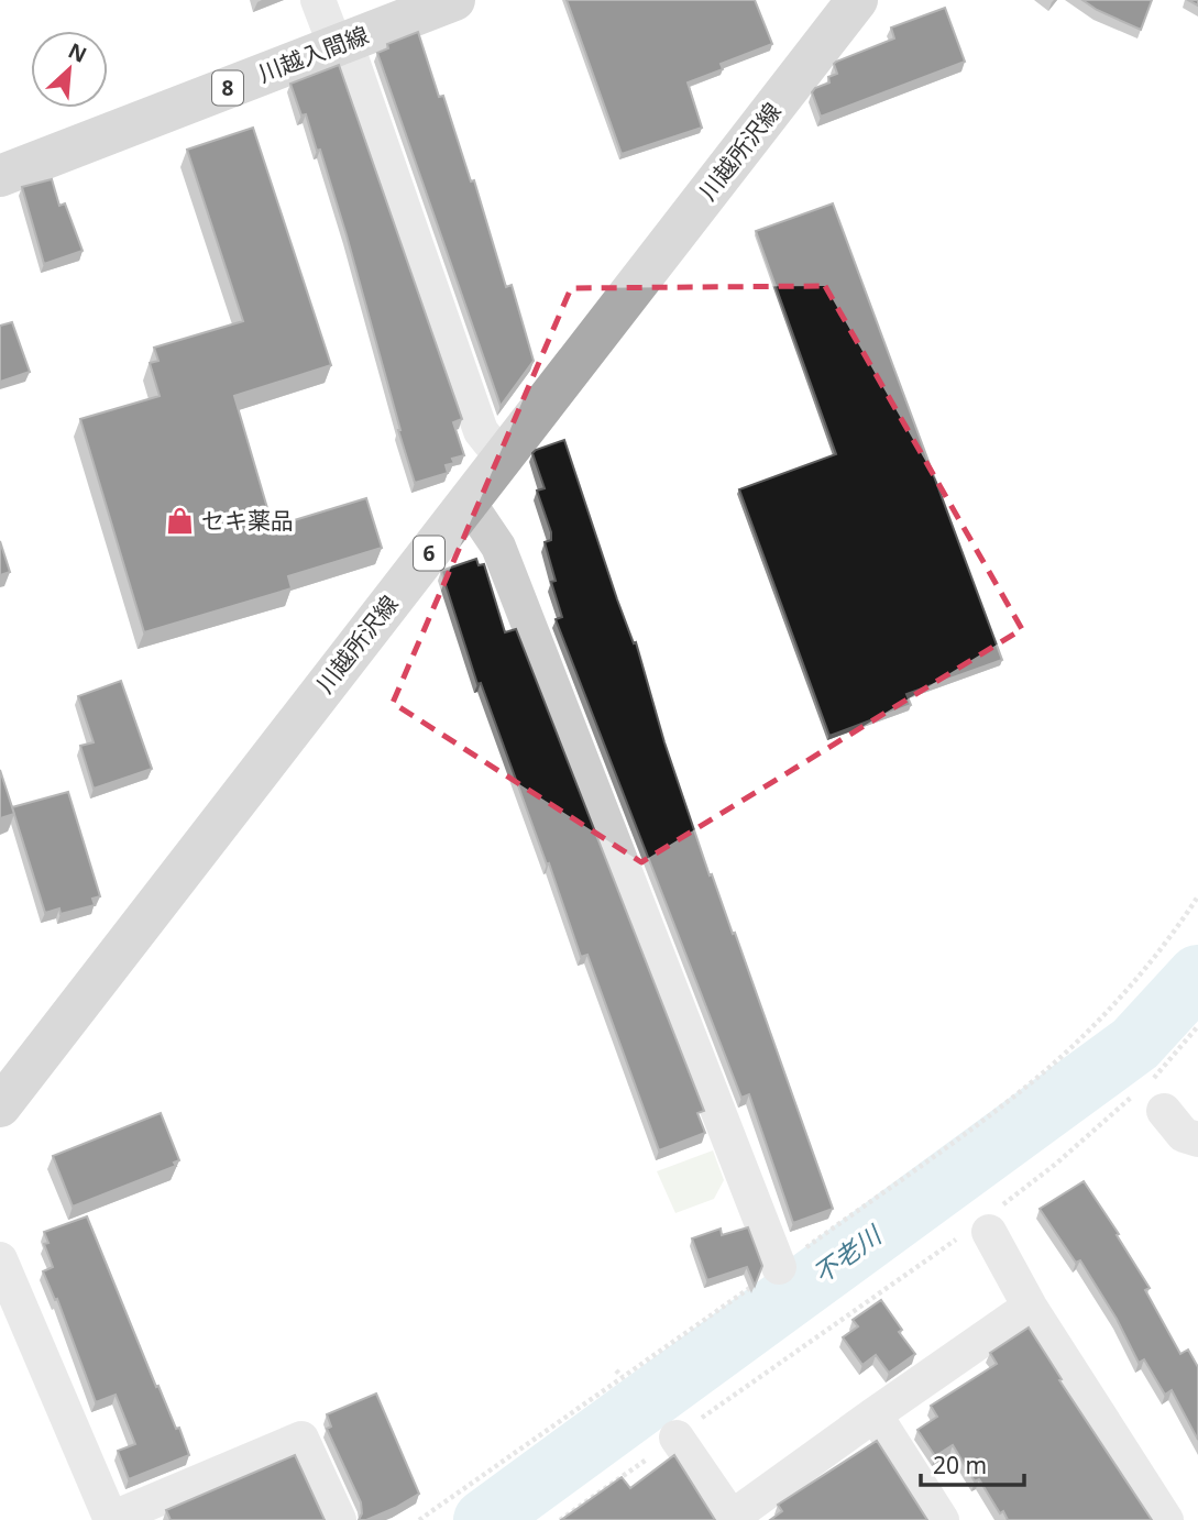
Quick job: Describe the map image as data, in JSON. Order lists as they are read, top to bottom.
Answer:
{
  "streets": {
    "main road": [
      "川越入間線",
      "8",
      "川越所沢線",
      "6"
    ]
  },
  "water": ["不老川"],
  "places": {
    "shop": ["セキ薬品"]
  },
  "scale_bar": "20 m",
  "north": "top right"
}
